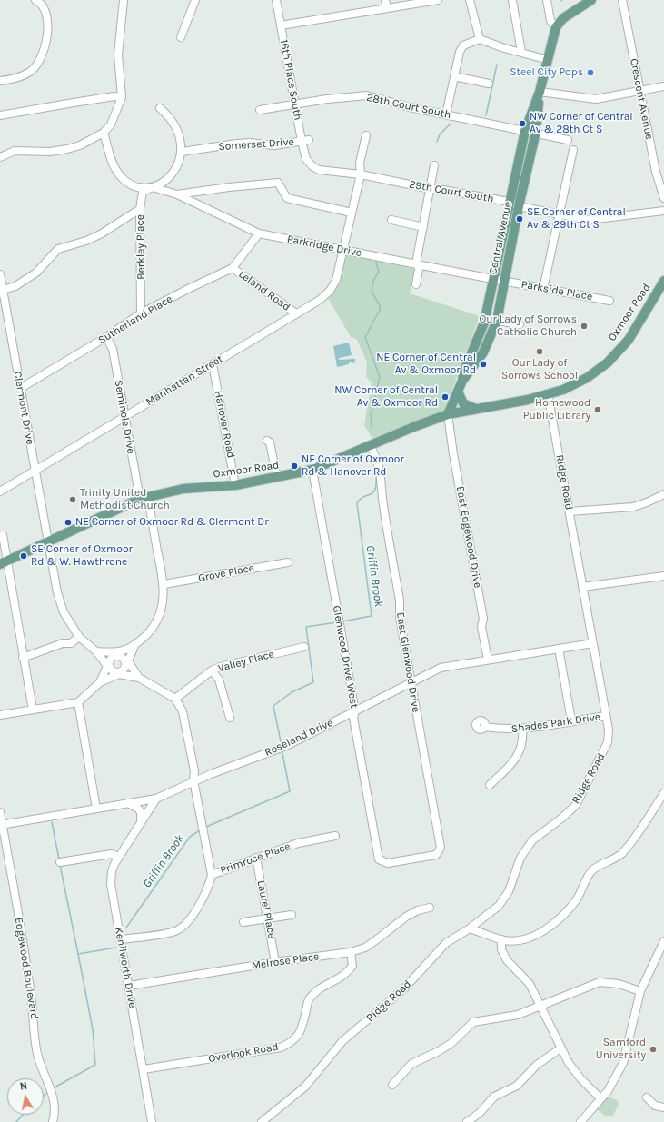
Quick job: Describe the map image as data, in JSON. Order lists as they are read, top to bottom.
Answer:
{
  "streets": {
    "main road": ["Central Avenue", "Oxmoor Road"],
    "street": [
      "16th Place South",
      "Crescent Avenue",
      "28th Court South",
      "Somerset Drive",
      "29th Court South",
      "Parkridge Drive",
      "Berkley Place",
      "Leland Road",
      "Parkside Place",
      "Sutherland Place",
      "Manhattan Street",
      "Clermont Drive",
      "Seminole Drive",
      "Hanover Road",
      "Ridge Road",
      "East Edgewood Drive",
      "Grove Place",
      "Glenwood Drive West",
      "Valley Place",
      "East Glenwood Drive",
      "Shades Park Drive",
      "Roseland Drive",
      "Primrose Place",
      "Laurel Place",
      "Melrose Place",
      "Kenilworth Drive",
      "Edgewood Boulevard",
      "Overlook Road"
    ]
  },
  "crossings": [
    ["16th Place South", "28th Court South"],
    ["16th Place South", "Somerset Drive"],
    ["16th Place South", "29th Court South"],
    ["28th Court South", "Central Avenue"],
    ["29th Court South", "Central Avenue"],
    ["29th Court South", "Manhattan Street"],
    ["Central Avenue", "Parkridge Drive"],
    ["Central Avenue", "Parkside Place"],
    ["Central Avenue", "Oxmoor Road"],
    ["Central Avenue", "East Edgewood Drive"],
    ["Parkridge Drive", "Berkley Place"],
    ["Parkridge Drive", "Parkside Place"],
    ["Parkridge Drive", "Sutherland Place"],
    ["Parkridge Drive", "Manhattan Street"],
    ["Berkley Place", "Sutherland Place"],
    ["Leland Road", "Sutherland Place"],
    ["Leland Road", "Manhattan Street"],
    ["Oxmoor Road", "Clermont Drive"],
    ["Oxmoor Road", "Seminole Drive"],
    ["Oxmoor Road", "Hanover Road"],
    ["Oxmoor Road", "Ridge Road"],
    ["Oxmoor Road", "East Edgewood Drive"],
    ["Oxmoor Road", "Glenwood Drive West"],
    ["Oxmoor Road", "East Glenwood Drive"],
    ["Sutherland Place", "Clermont Drive"],
    ["Sutherland Place", "Seminole Drive"],
    ["Manhattan Street", "Clermont Drive"],
    ["Manhattan Street", "Seminole Drive"],
    ["Manhattan Street", "Hanover Road"],
    ["Ridge Road", "Shades Park Drive"],
    ["Ridge Road", "Roseland Drive"],
    ["East Edgewood Drive", "Roseland Drive"],
    ["Glenwood Drive West", "East Glenwood Drive"],
    ["Glenwood Drive West", "Roseland Drive"],
    ["Valley Place", "Roseland Drive"],
    ["Valley Place", "Kenilworth Drive"],
    ["East Glenwood Drive", "Roseland Drive"],
    ["Roseland Drive", "Kenilworth Drive"],
    ["Roseland Drive", "Edgewood Boulevard"],
    ["Primrose Place", "Laurel Place"],
    ["Primrose Place", "Kenilworth Drive"],
    ["Laurel Place", "Melrose Place"],
    ["Melrose Place", "Kenilworth Drive"],
    ["Melrose Place", "Overlook Road"],
    ["Kenilworth Drive", "Overlook Road"]
  ],
  "water": ["Griffin Brook"],
  "places": [
    "Steel City Pops",
    "NW Corner of Central Av & 28th Ct S",
    "SE Corner of Central Av & 29th Ct S",
    "Our Lady of Sorrows Catholic Church",
    "Our Lady of Sorrows School",
    "NE Corner of Central Av & Oxmoor Rd",
    "NW Corner of Central Av & Oxmoor Rd",
    "Homewood Public Library",
    "NE Corner of Oxmoor Rd & Hanover Rd",
    "Trinity United Methodist Church",
    "NE Corner of Oxmoor Rd & Clermont Dr",
    "SE Corner of Oxmoor Rd & W. Hawthrone",
    "Samford University"
  ],
  "north": "top"
}
